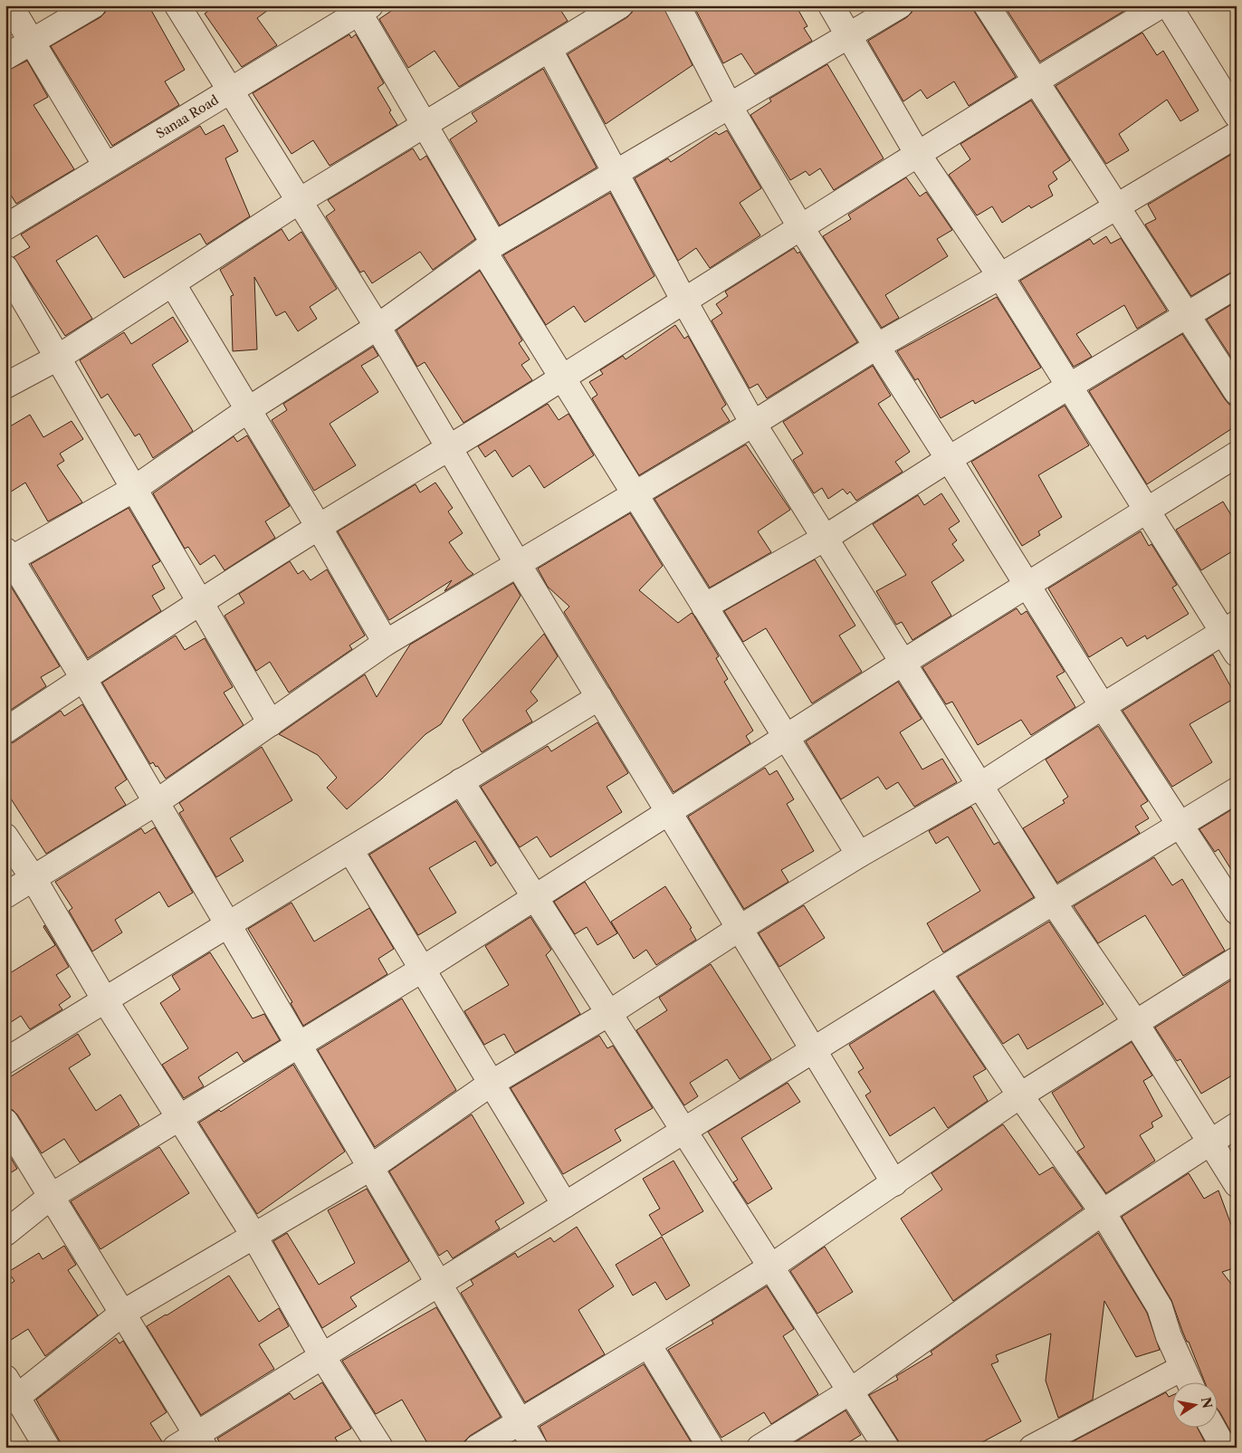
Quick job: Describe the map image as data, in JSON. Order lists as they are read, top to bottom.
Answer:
{
  "streets": {
    "street": ["Sanaa Road"]
  },
  "north": "right"
}
